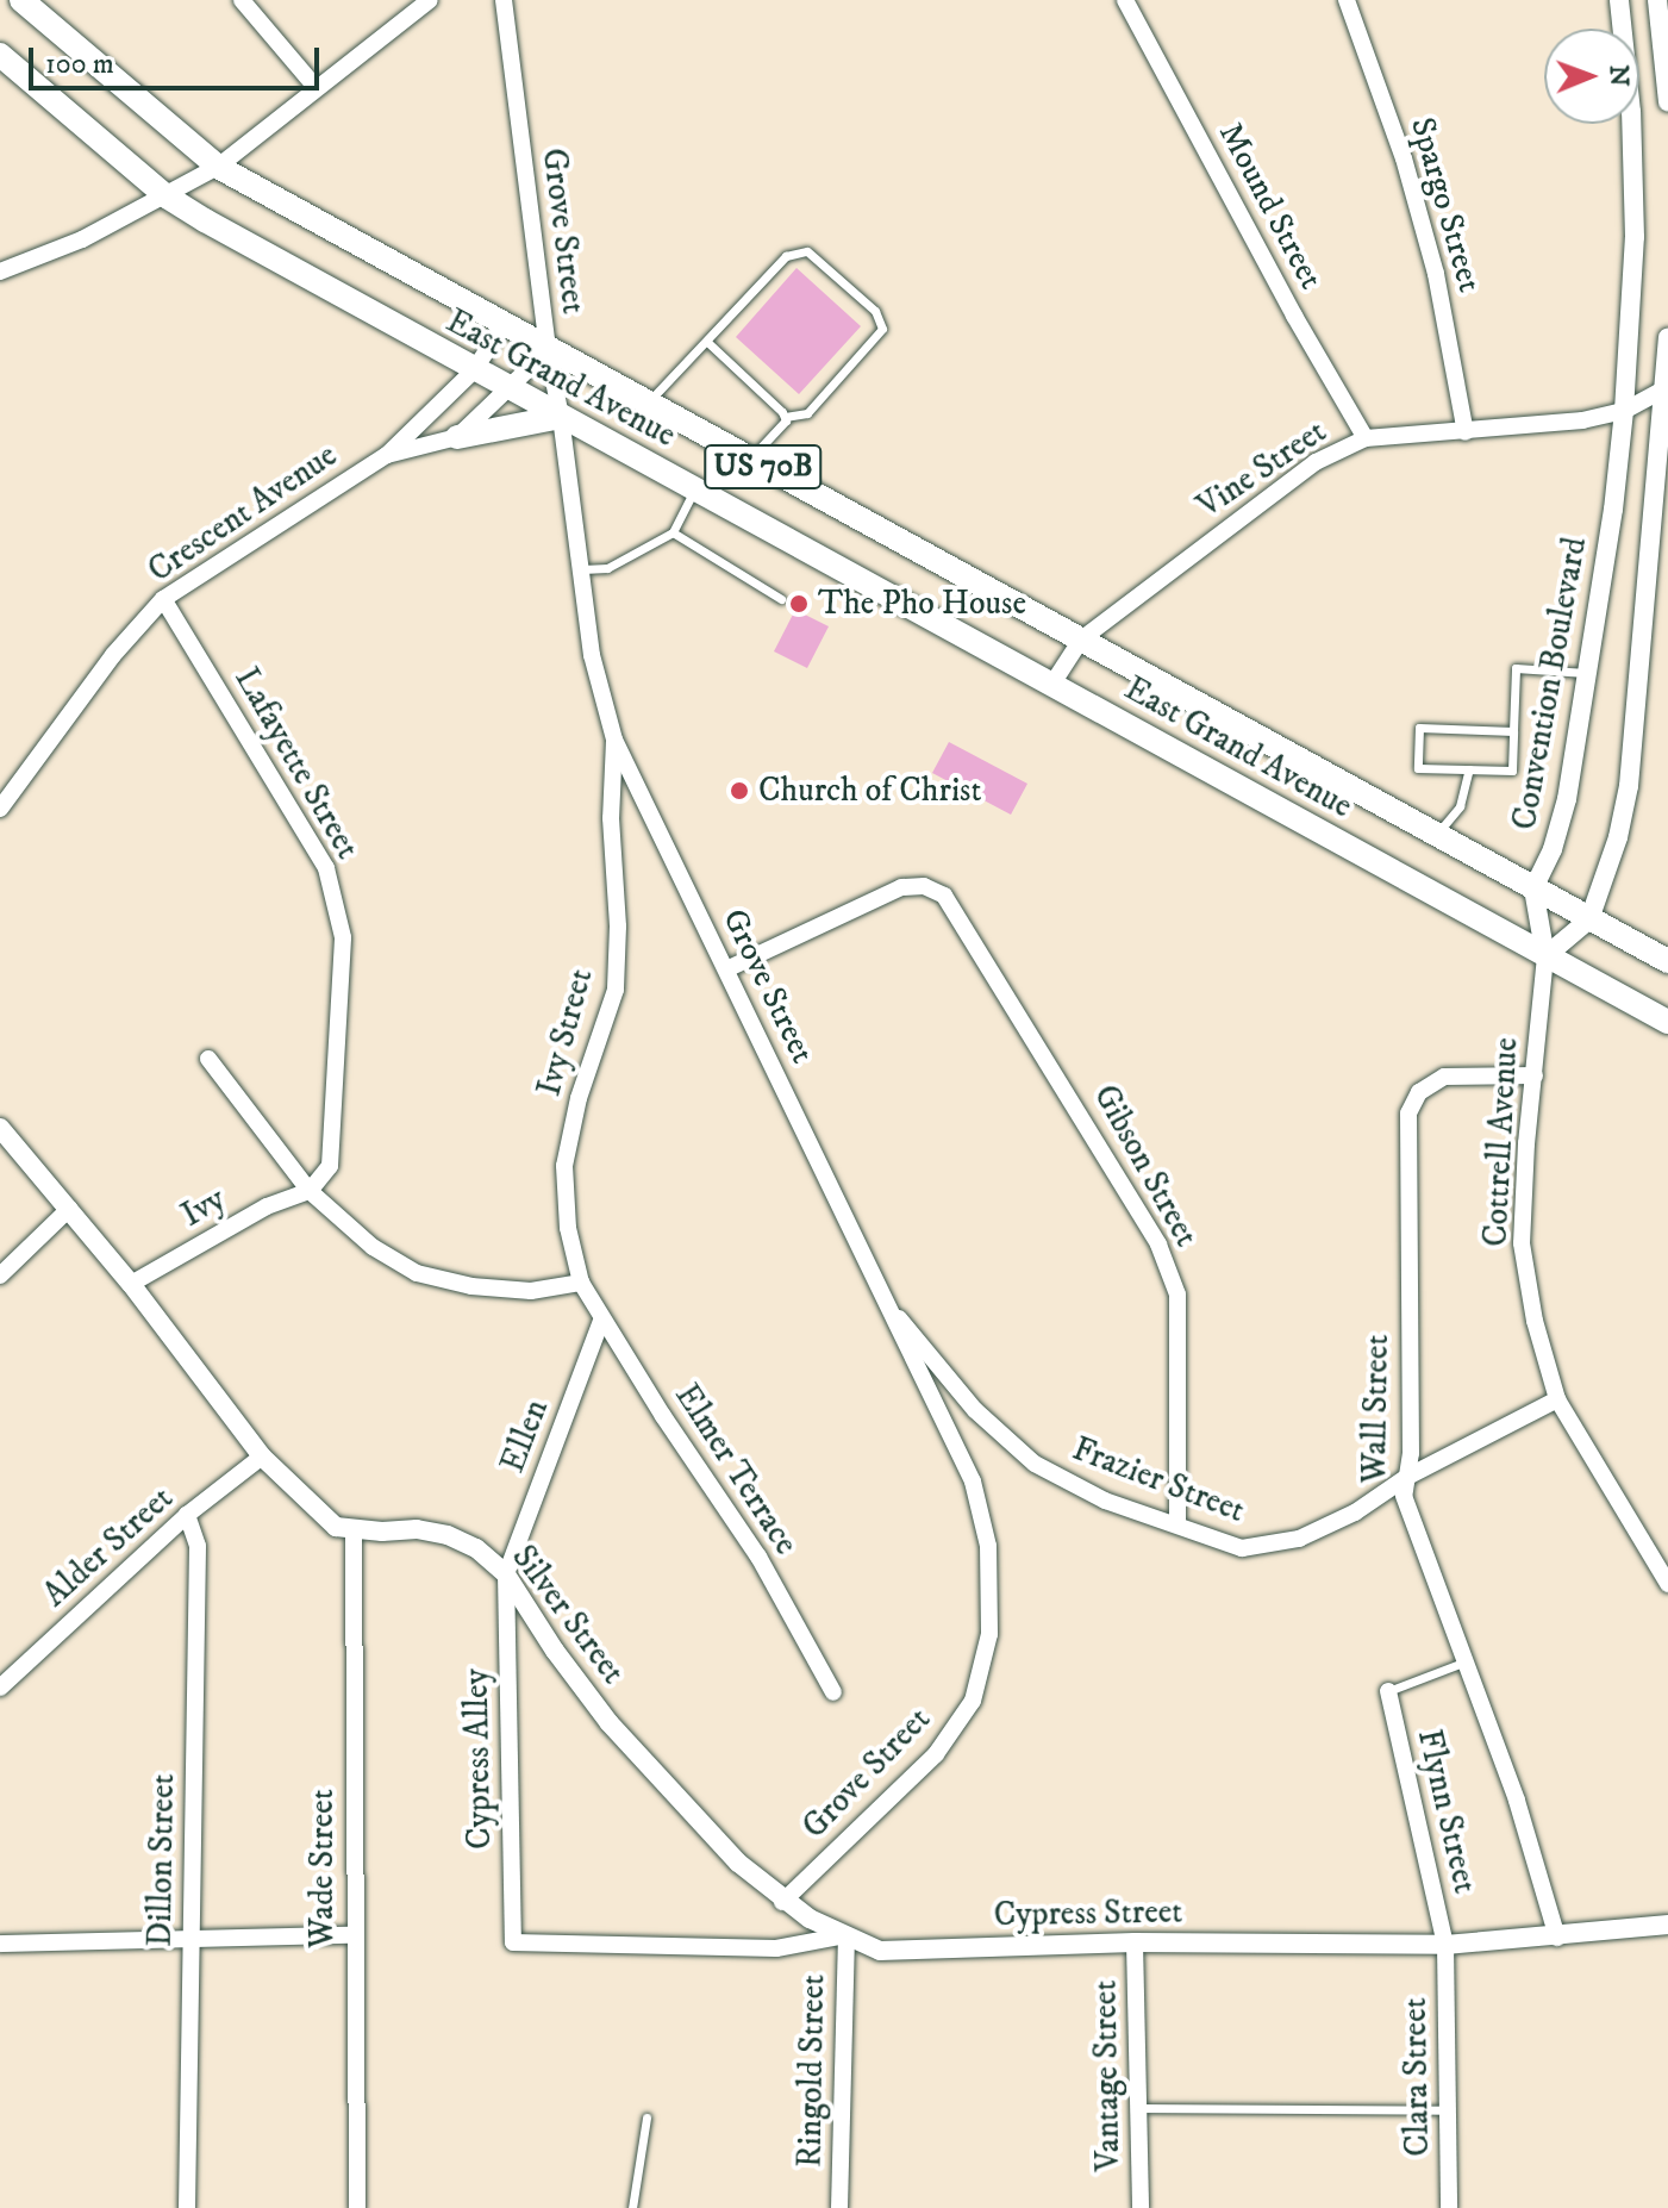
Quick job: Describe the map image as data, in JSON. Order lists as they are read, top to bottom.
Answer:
{
  "streets": {
    "main road": ["East Grand Avenue", "US 70B"],
    "street": [
      "Spargo Street",
      "Mound Street",
      "Grove Street",
      "Vine Street",
      "Crescent Avenue",
      "Convention Boulevard",
      "Lafayette Street",
      "Ivy Street",
      "Cottrell Avenue",
      "Gibson Street",
      "Ivy",
      "Wall Street",
      "Ellen",
      "Elmer Terrace",
      "Frazier Street",
      "Alder Street",
      "Silver Street",
      "Cypress Alley",
      "Flynn Street",
      "Dillon Street",
      "Wade Street",
      "Cypress Street",
      "Ringold Street",
      "Vantage Street",
      "Clara Street"
    ]
  },
  "crossings": [
    ["Spargo Street", "Vine Street"],
    ["Mound Street", "Vine Street"],
    ["Grove Street", "East Grand Avenue"],
    ["Grove Street", "Crescent Avenue"],
    ["Grove Street", "Ivy Street"],
    ["Grove Street", "Gibson Street"],
    ["Grove Street", "Frazier Street"],
    ["Grove Street", "Silver Street"],
    ["East Grand Avenue", "Vine Street"],
    ["East Grand Avenue", "Crescent Avenue"],
    ["East Grand Avenue", "Convention Boulevard"],
    ["East Grand Avenue", "Cottrell Avenue"],
    ["Vine Street", "Convention Boulevard"],
    ["Crescent Avenue", "Lafayette Street"],
    ["Lafayette Street", "Ivy"],
    ["Ivy Street", "Elmer Terrace"],
    ["Cottrell Avenue", "Wall Street"],
    ["Cottrell Avenue", "Frazier Street"],
    ["Gibson Street", "Frazier Street"],
    ["Wall Street", "Frazier Street"],
    ["Wall Street", "Cypress Street"],
    ["Ellen", "Elmer Terrace"],
    ["Ellen", "Silver Street"],
    ["Ellen", "Cypress Alley"],
    ["Alder Street", "Dillon Street"],
    ["Silver Street", "Cypress Alley"],
    ["Silver Street", "Wade Street"],
    ["Silver Street", "Cypress Street"],
    ["Silver Street", "Ringold Street"],
    ["Cypress Alley", "Cypress Street"],
    ["Flynn Street", "Cypress Street"],
    ["Flynn Street", "Clara Street"],
    ["Cypress Street", "Ringold Street"],
    ["Cypress Street", "Vantage Street"],
    ["Cypress Street", "Clara Street"]
  ],
  "places": ["The Pho House", "Church of Christ"],
  "scale_bar": "100 m",
  "north": "right"
}
